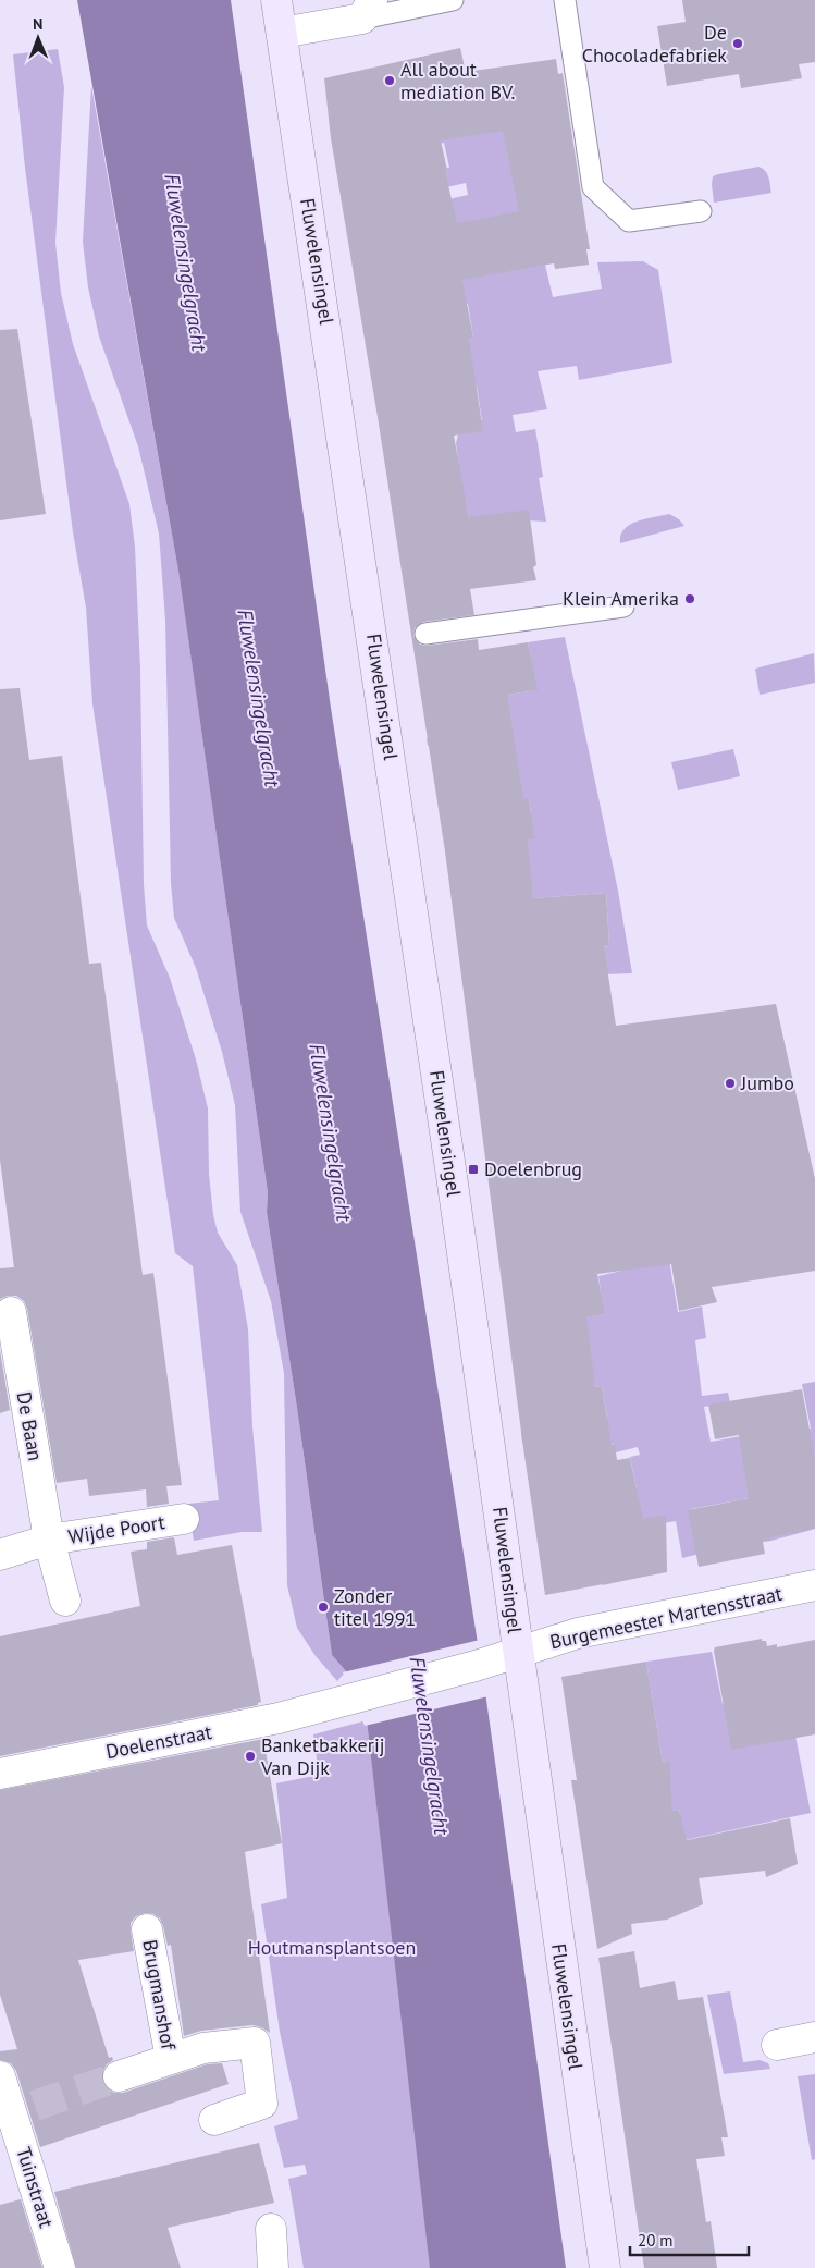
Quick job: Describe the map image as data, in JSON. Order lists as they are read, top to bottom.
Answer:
{
  "streets": {
    "main road": ["Fluwelensingel"],
    "street": [
      "De Baan",
      "Wijde Poort",
      "Burgemeester Martensstraat",
      "Doelenstraat",
      "Brugmanshof",
      "Tuinstraat"
    ]
  },
  "crossings": [
    ["Fluwelensingel", "Burgemeester Martensstraat"],
    ["Fluwelensingel", "Doelenstraat"],
    ["De Baan", "Wijde Poort"],
    ["Burgemeester Martensstraat", "Doelenstraat"]
  ],
  "water": ["Fluwelensingelgracht"],
  "parks": ["Houtmansplantsoen"],
  "places": {
    "other": [
      "De Chocoladefabriek",
      "All about mediation BV.",
      "Klein Amerika",
      "Jumbo",
      "Zonder titel 1991",
      "Banketbakkerij Van Dijk"
    ],
    "transit": ["Doelenbrug"]
  },
  "scale_bar": "20 m",
  "north": "top"
}
